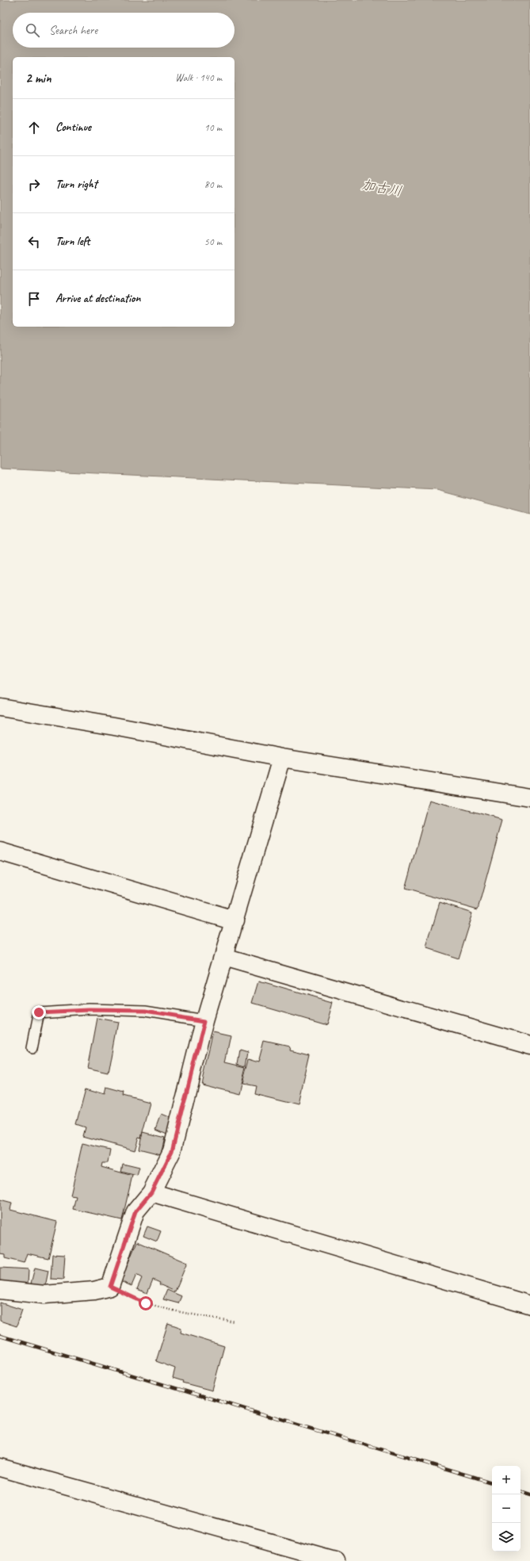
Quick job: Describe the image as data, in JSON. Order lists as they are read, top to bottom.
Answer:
{
  "water": ["加古川"],
  "page": {
    "search": "Search here",
    "heading": ["2 min", "Walk · 140 m"],
    "list": [
      ["Continue", "10 m"],
      ["Turn right", "80 m"],
      ["Turn left", "50 m"],
      "Arrive at destination"
    ],
    "map_buttons": ["+", "−"]
  }
}
